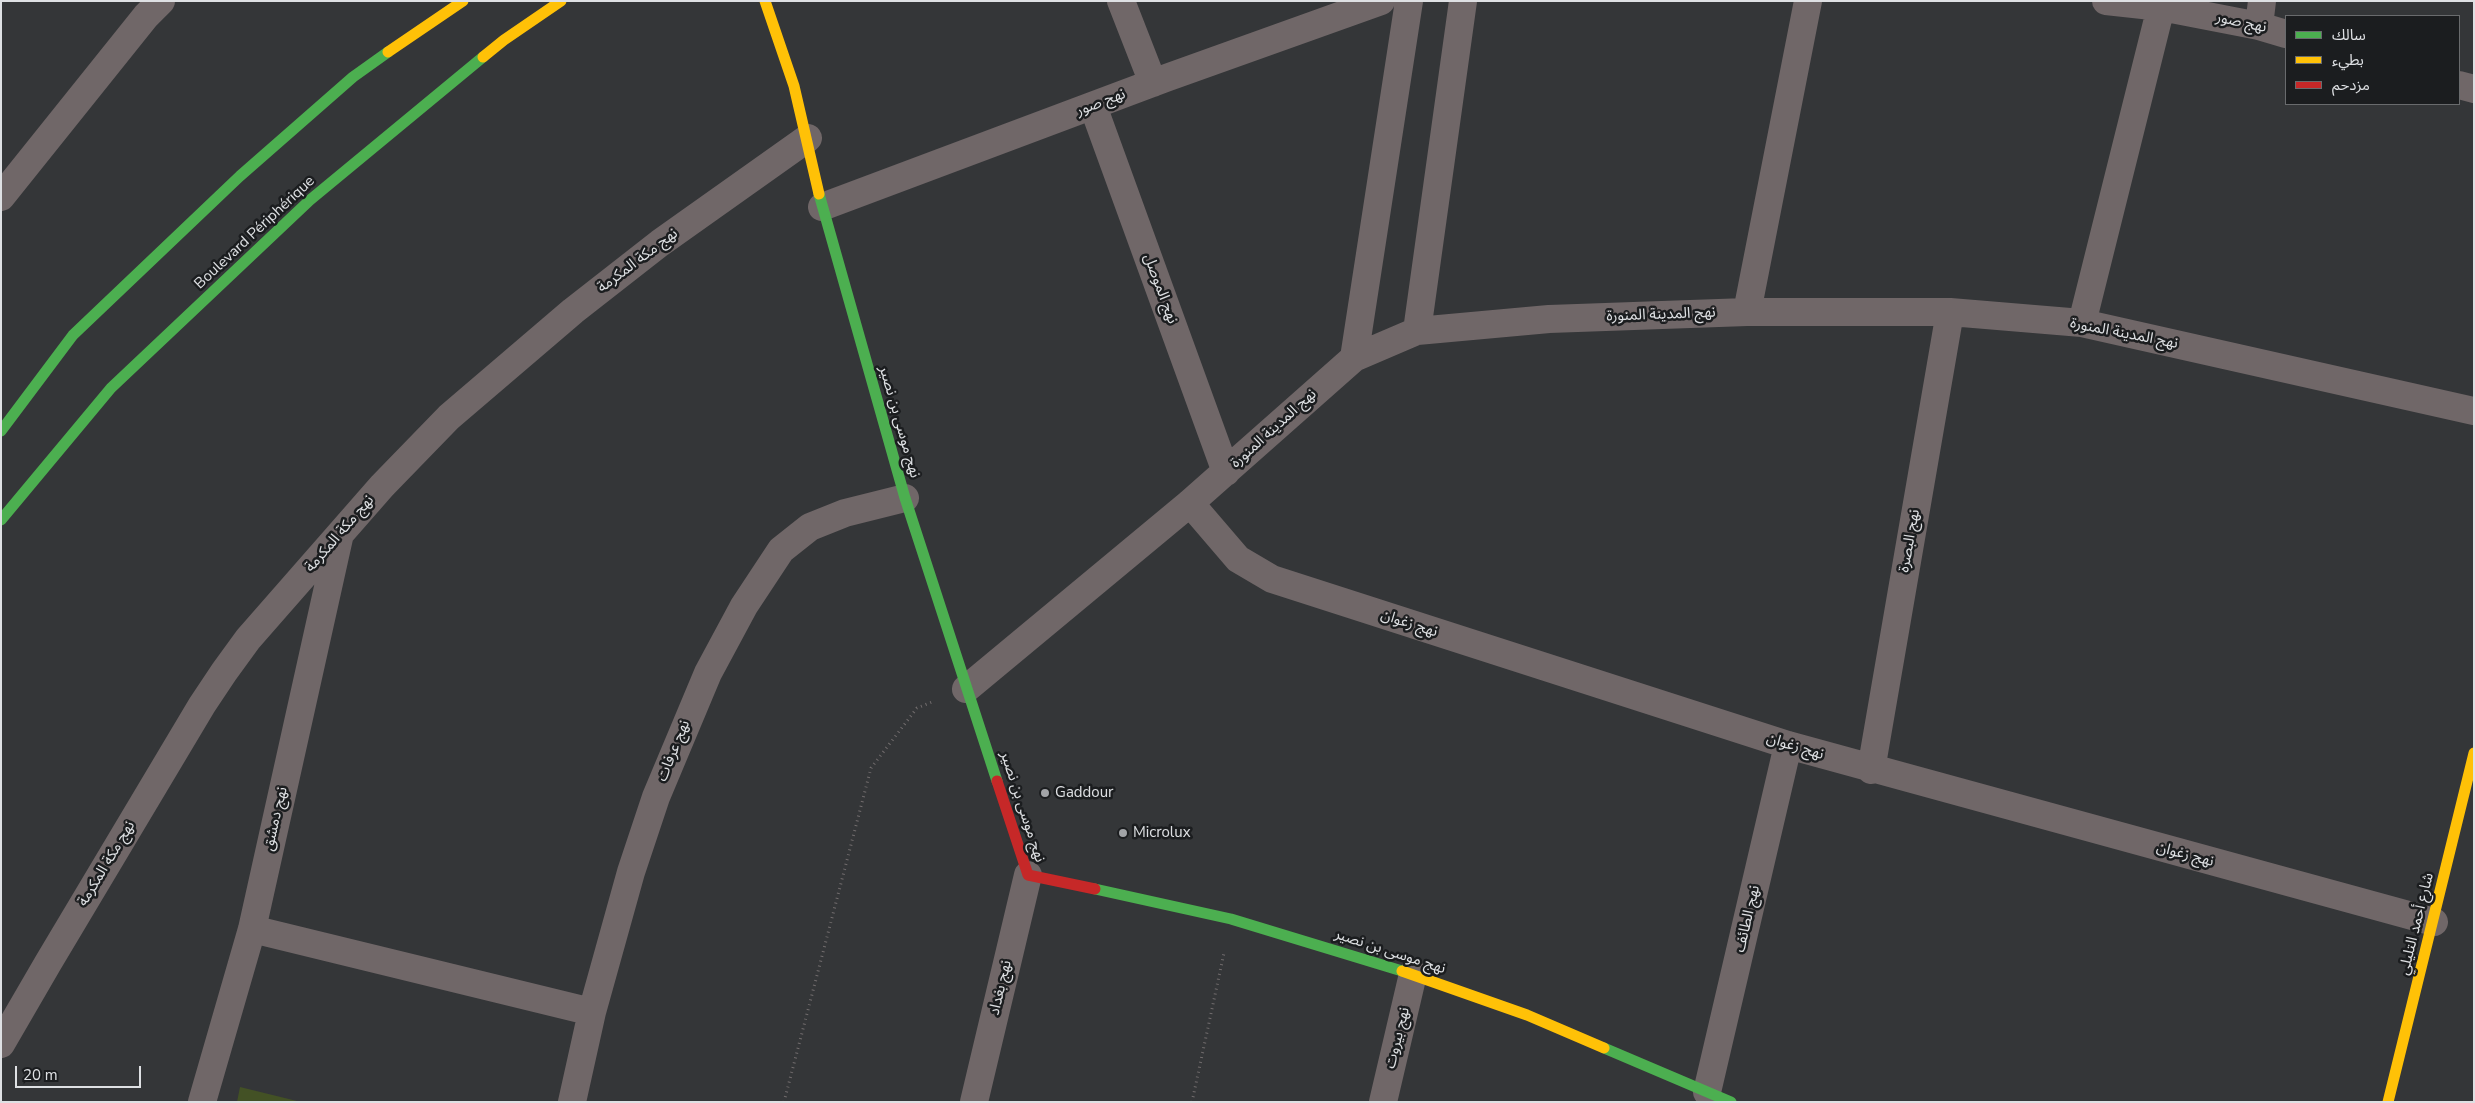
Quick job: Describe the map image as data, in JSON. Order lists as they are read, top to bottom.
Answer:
{
  "streets": {
    "main road": ["Boulevard Périphérique", "نهج موسى بن نصير", "شارع أحمد التليلي"],
    "street": [
      "نهج صور",
      "نهج مكة المكرمة",
      "نهج الموصل",
      "نهج المدينة المنورة",
      "نهج البصرة",
      "نهج زغوان",
      "نهج عرفات",
      "نهج دمشق",
      "نهج الطائف",
      "نهج بغداد",
      "نهج بيروت"
    ]
  },
  "crossings": [
    ["نهج صور", "نهج الموصل"],
    ["نهج صور", "نهج موسى بن نصير"],
    ["نهج مكة المكرمة", "نهج موسى بن نصير"],
    ["نهج مكة المكرمة", "نهج دمشق"],
    ["نهج الموصل", "نهج المدينة المنورة"],
    ["نهج المدينة المنورة", "نهج موسى بن نصير"],
    ["نهج المدينة المنورة", "نهج البصرة"],
    ["نهج المدينة المنورة", "نهج زغوان"],
    ["نهج موسى بن نصير", "نهج عرفات"],
    ["نهج موسى بن نصير", "نهج الطائف"],
    ["نهج موسى بن نصير", "نهج بغداد"],
    ["نهج موسى بن نصير", "نهج بيروت"],
    ["نهج البصرة", "نهج زغوان"],
    ["نهج زغوان", "نهج الطائف"],
    ["نهج زغوان", "شارع أحمد التليلي"]
  ],
  "places": ["Gaddour", "Microlux"],
  "legend": ["سالك", "بطيء", "مزدحم"],
  "scale_bar": "20 m"
}
